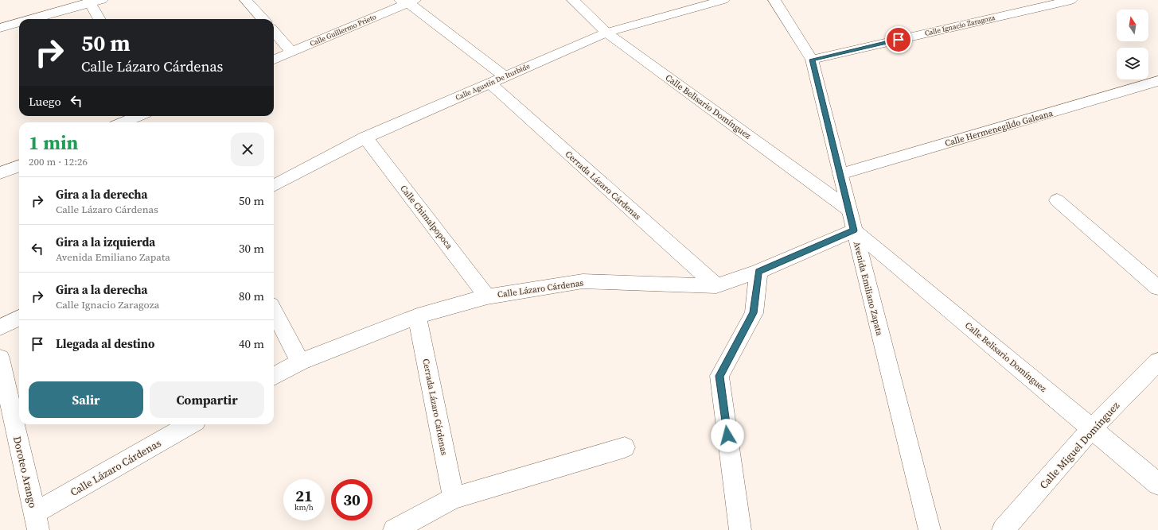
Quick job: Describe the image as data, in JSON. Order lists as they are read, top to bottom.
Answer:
{
  "streets": {
    "street": [
      "Calle Ignacio Zaragoza",
      "Calle Guillermo Prieto",
      "Calle Agustín De Iturbide",
      "Calle Belisario Domínguez",
      "Calle Hermenegildo Galeana",
      "Cerrada Lázaro Cárdenas",
      "Calle Chimalpopoca",
      "Calle Lázaro Cárdenas",
      "Avenida Emiliano Zapata",
      "Calle Miguel Domínguez",
      "Doroteo Arango"
    ]
  },
  "crossings": [
    ["Calle Ignacio Zaragoza", "Avenida Emiliano Zapata"],
    ["Calle Agustín De Iturbide", "Calle Belisario Domínguez"],
    ["Calle Agustín De Iturbide", "Cerrada Lázaro Cárdenas"],
    ["Calle Agustín De Iturbide", "Calle Chimalpopoca"],
    ["Calle Belisario Domínguez", "Calle Lázaro Cárdenas"],
    ["Calle Belisario Domínguez", "Avenida Emiliano Zapata"],
    ["Calle Belisario Domínguez", "Calle Miguel Domínguez"],
    ["Calle Hermenegildo Galeana", "Avenida Emiliano Zapata"],
    ["Cerrada Lázaro Cárdenas", "Calle Lázaro Cárdenas"],
    ["Calle Chimalpopoca", "Calle Lázaro Cárdenas"],
    ["Calle Lázaro Cárdenas", "Avenida Emiliano Zapata"],
    ["Calle Lázaro Cárdenas", "Doroteo Arango"]
  ],
  "north": "top",
  "page": {
    "turn": ["50 m", "Calle Lázaro Cárdenas"],
    "then": "Luego",
    "heading": ["1 min", "200 m · 12:26"],
    "list": [
      {
        "name": "Gira a la derecha",
        "note": "Calle Lázaro Cárdenas",
        "value": "50 m"
      },
      {
        "name": "Gira a la izquierda",
        "note": "Avenida Emiliano Zapata",
        "value": "30 m"
      },
      {
        "name": "Gira a la derecha",
        "note": "Calle Ignacio Zaragoza",
        "value": "80 m"
      },
      {
        "name": "Llegada al destino",
        "value": "40 m"
      }
    ],
    "buttons": ["Salir", "Compartir"],
    "speed": "21 km/h",
    "limit": "30"
  }
}
